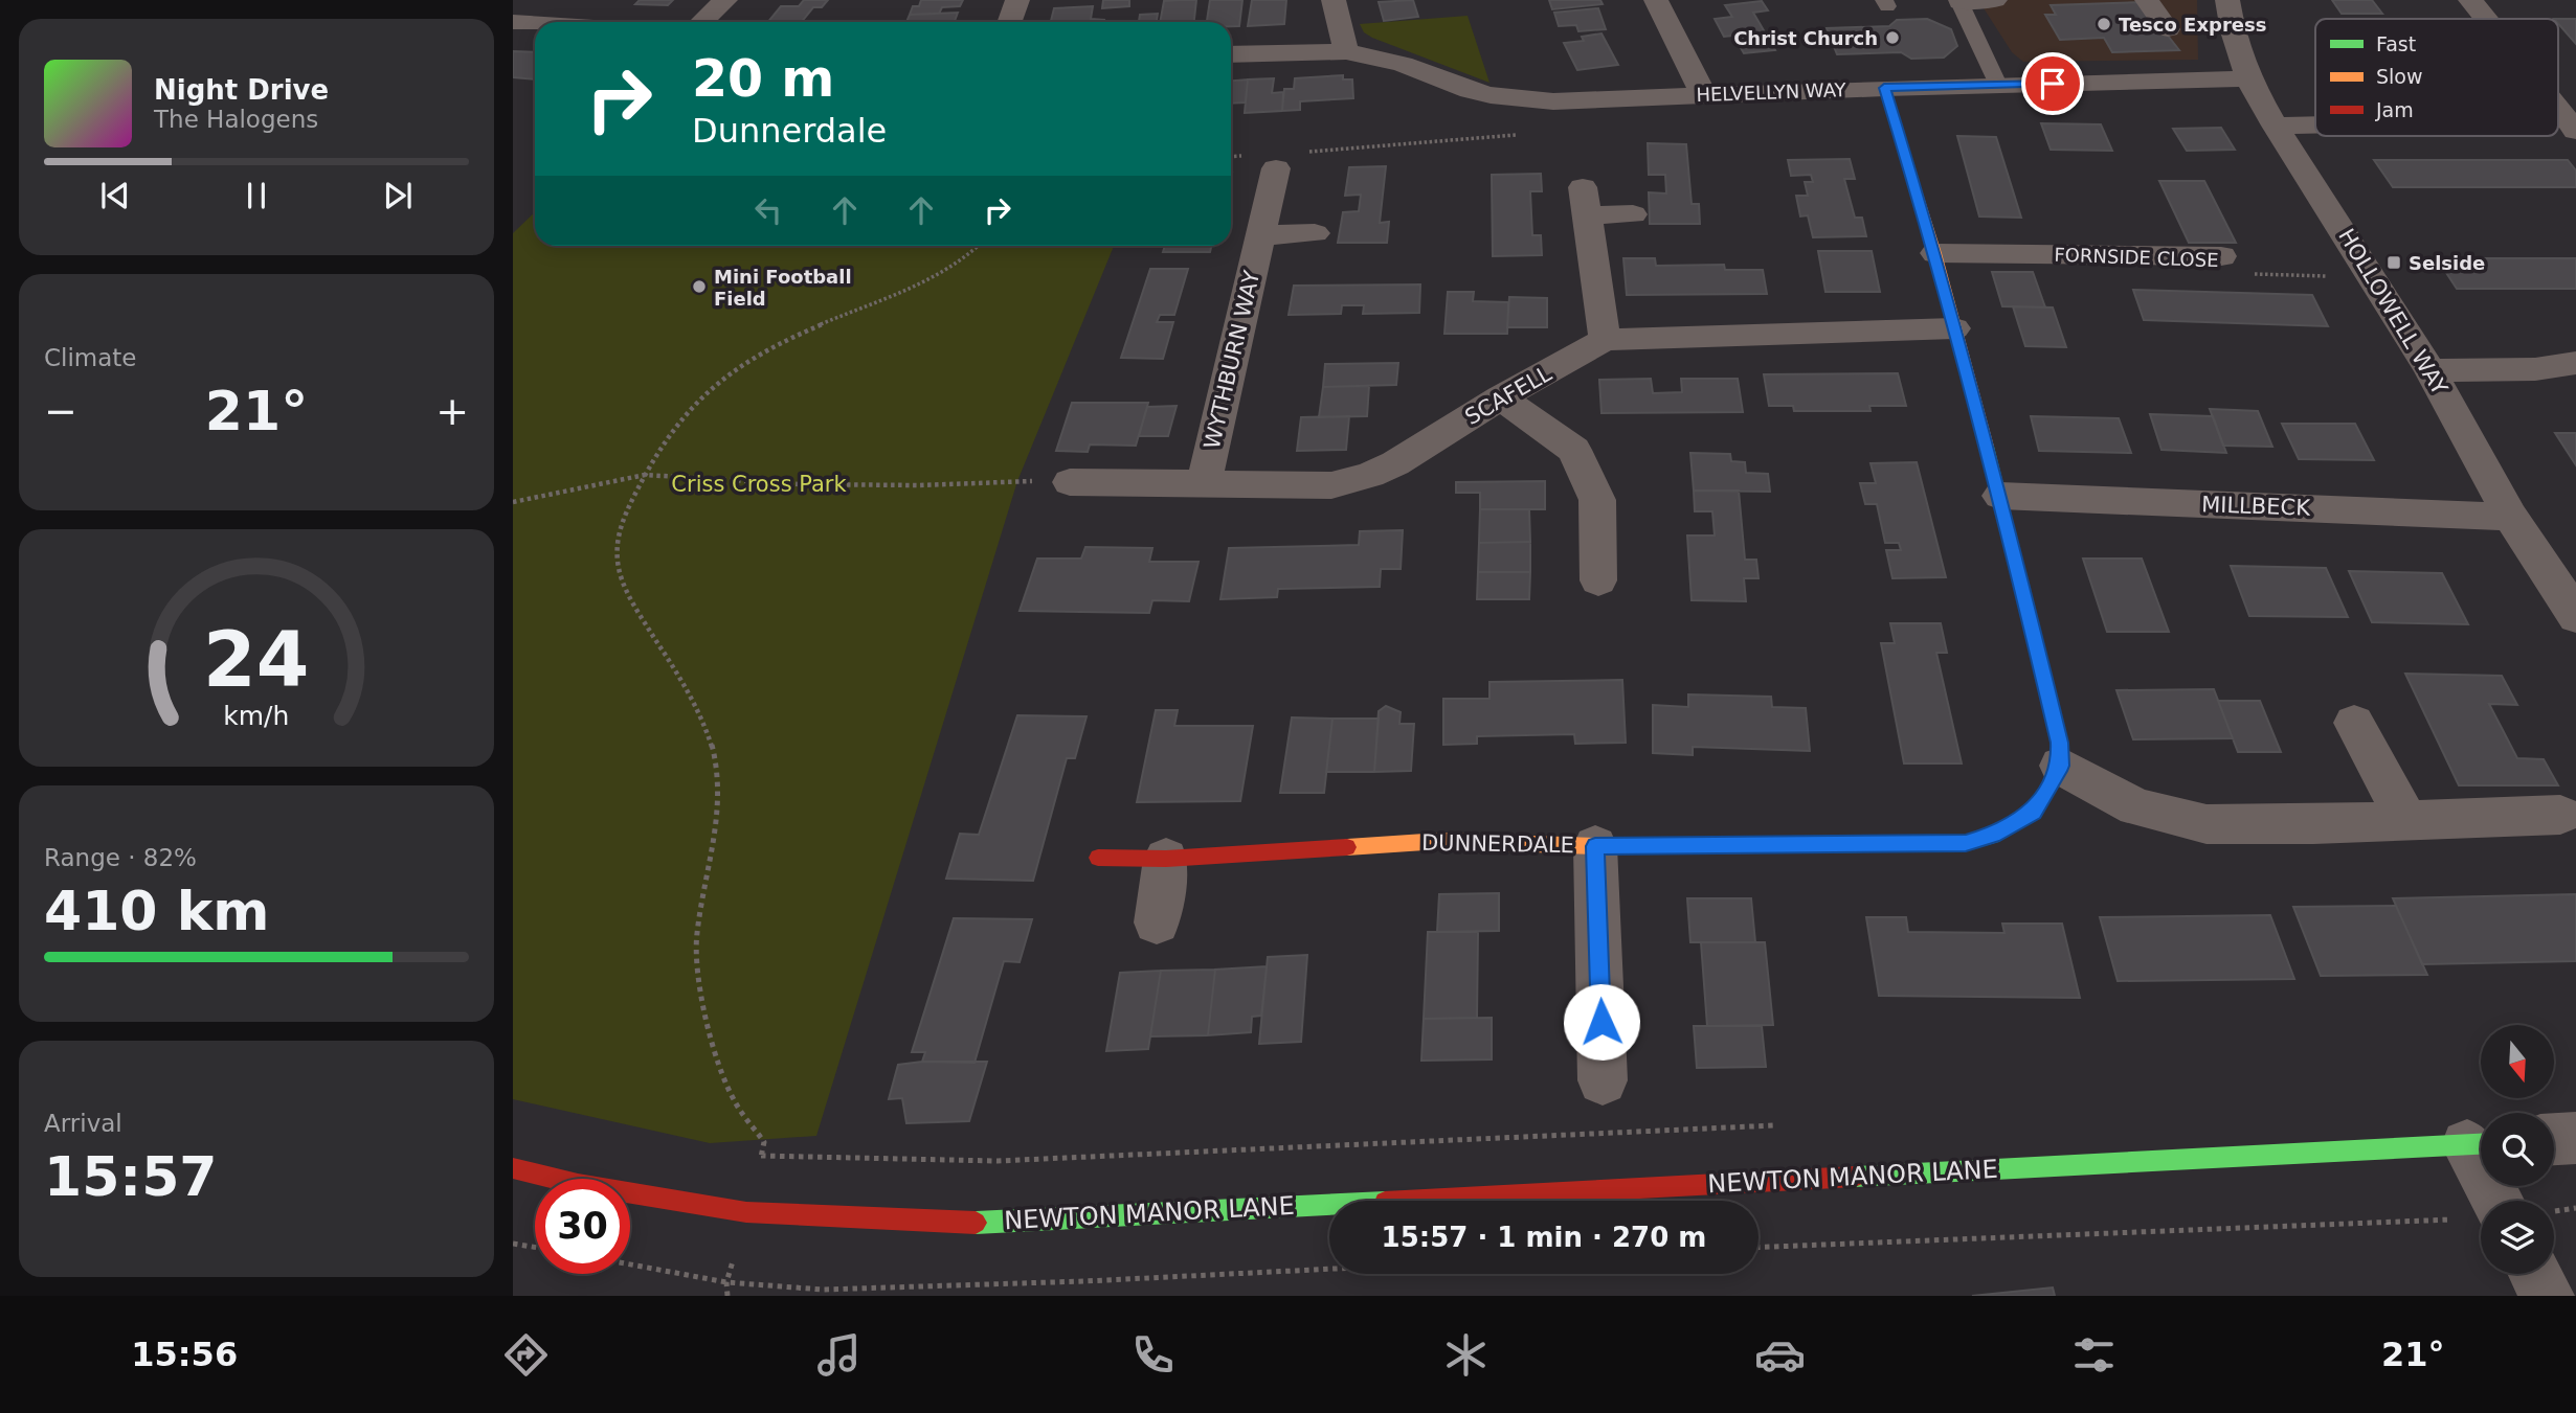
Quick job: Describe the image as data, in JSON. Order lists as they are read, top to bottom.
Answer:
{
  "streets": {
    "street": [
      "HELVELLYN WAY",
      "FORNSIDE CLOSE",
      "HOLLOWELL WAY",
      "WYTHBURN WAY",
      "SCAFELL",
      "MILLBECK",
      "DUNNERDALE",
      "NEWTON MANOR LANE"
    ]
  },
  "crossings": [
    ["HELVELLYN WAY", "HOLLOWELL WAY"],
    ["HOLLOWELL WAY", "MILLBECK"],
    ["WYTHBURN WAY", "SCAFELL"]
  ],
  "parks": ["Criss Cross Park"],
  "places": {
    "other": ["Tesco Express", "Christ Church", "Mini Football Field"],
    "transit": ["Selside"]
  },
  "legend": ["Fast", "Slow", "Jam"],
  "north": "bottom",
  "page": {
    "turn": ["20 m", "Dunnerdale"],
    "song": ["Night Drive", "The Halogens"],
    "tile": [
      "Climate",
      ["Range · 82%", "410 km"],
      ["Arrival", "15:57"]
    ],
    "heat": ["−", "21°", "+"],
    "limit": "30",
    "trip": "15:57 · 1 min · 270 m",
    "tabs": ["15:56", "21°"],
    "gauge": ["24", "km/h"]
  }
}
